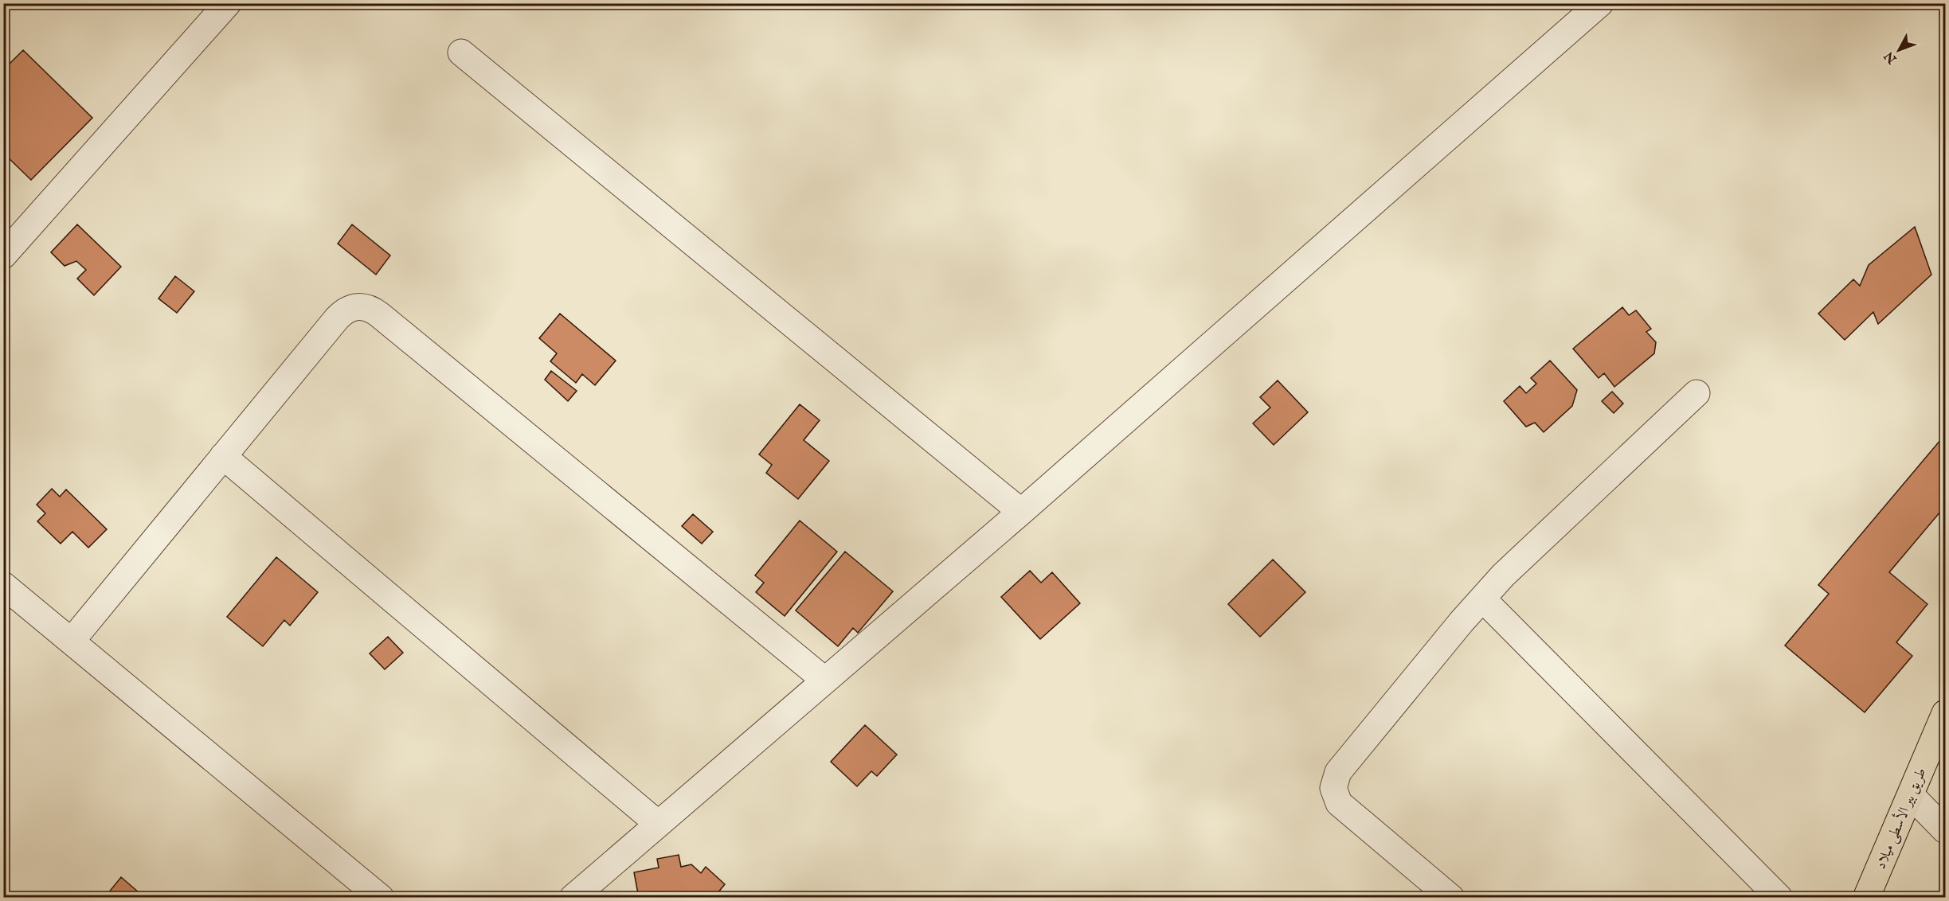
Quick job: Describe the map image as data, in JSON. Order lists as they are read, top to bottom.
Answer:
{
  "streets": {
    "main road": ["طريق بير الأسطى ميلاد"]
  },
  "north": "bottom left"
}
